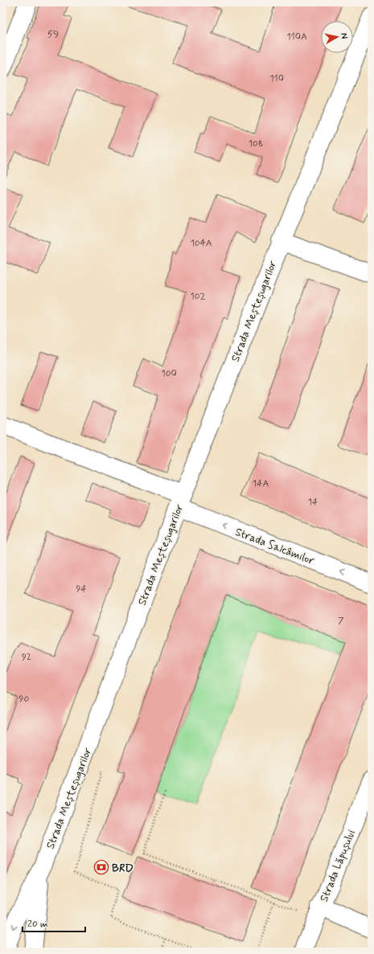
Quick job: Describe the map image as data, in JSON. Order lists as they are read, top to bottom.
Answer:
{
  "streets": {
    "main road": ["Strada Meșteșugarilor", "Strada Salcâmilor", "Strada Lăpușului"]
  },
  "crossings": [
    ["Strada Meșteșugarilor", "Strada Salcâmilor"]
  ],
  "one_way": ["Strada Salcâmilor"],
  "places": {
    "bank": ["BRD"]
  },
  "house_numbers": [
    "59",
    "110A",
    "110",
    "108",
    "104A",
    "102",
    "100",
    "14A",
    "14",
    "94",
    "7",
    "92",
    "90"
  ],
  "scale_bar": "20 m",
  "north": "right"
}
